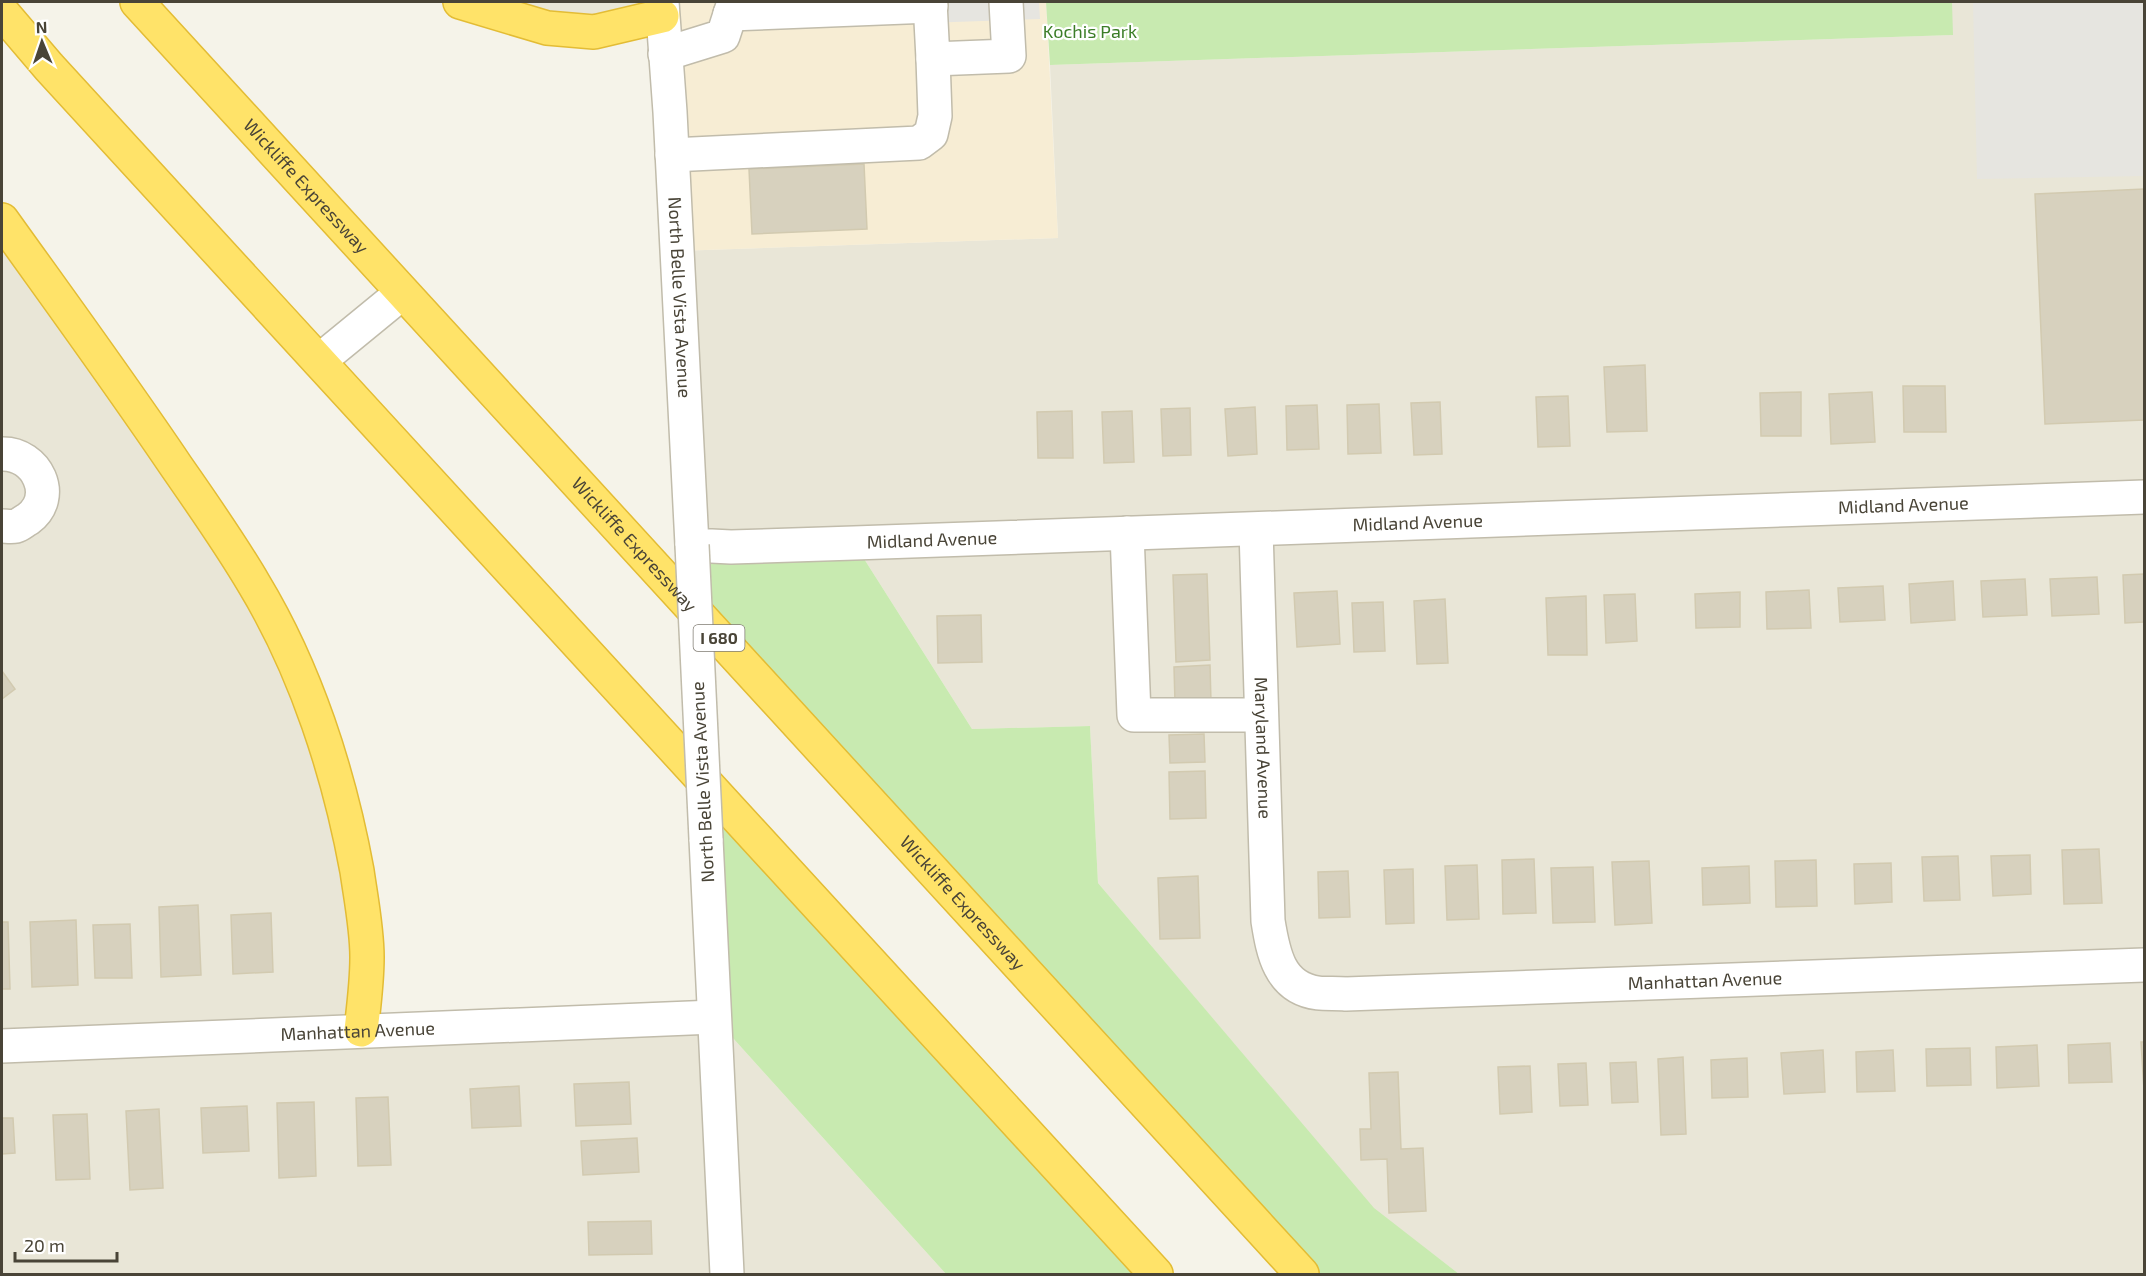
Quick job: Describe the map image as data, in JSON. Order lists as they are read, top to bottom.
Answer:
{
  "streets": {
    "highway": ["Wickliffe Expressway", "I 680"],
    "street": [
      "North Belle Vista Avenue",
      "Midland Avenue",
      "Maryland Avenue",
      "Manhattan Avenue"
    ]
  },
  "crossings": [
    ["North Belle Vista Avenue", "Midland Avenue"],
    ["North Belle Vista Avenue", "Manhattan Avenue"],
    ["Midland Avenue", "Maryland Avenue"],
    ["Maryland Avenue", "Manhattan Avenue"]
  ],
  "parks": ["Kochis Park"],
  "scale_bar": "20 m",
  "north": "top"
}
